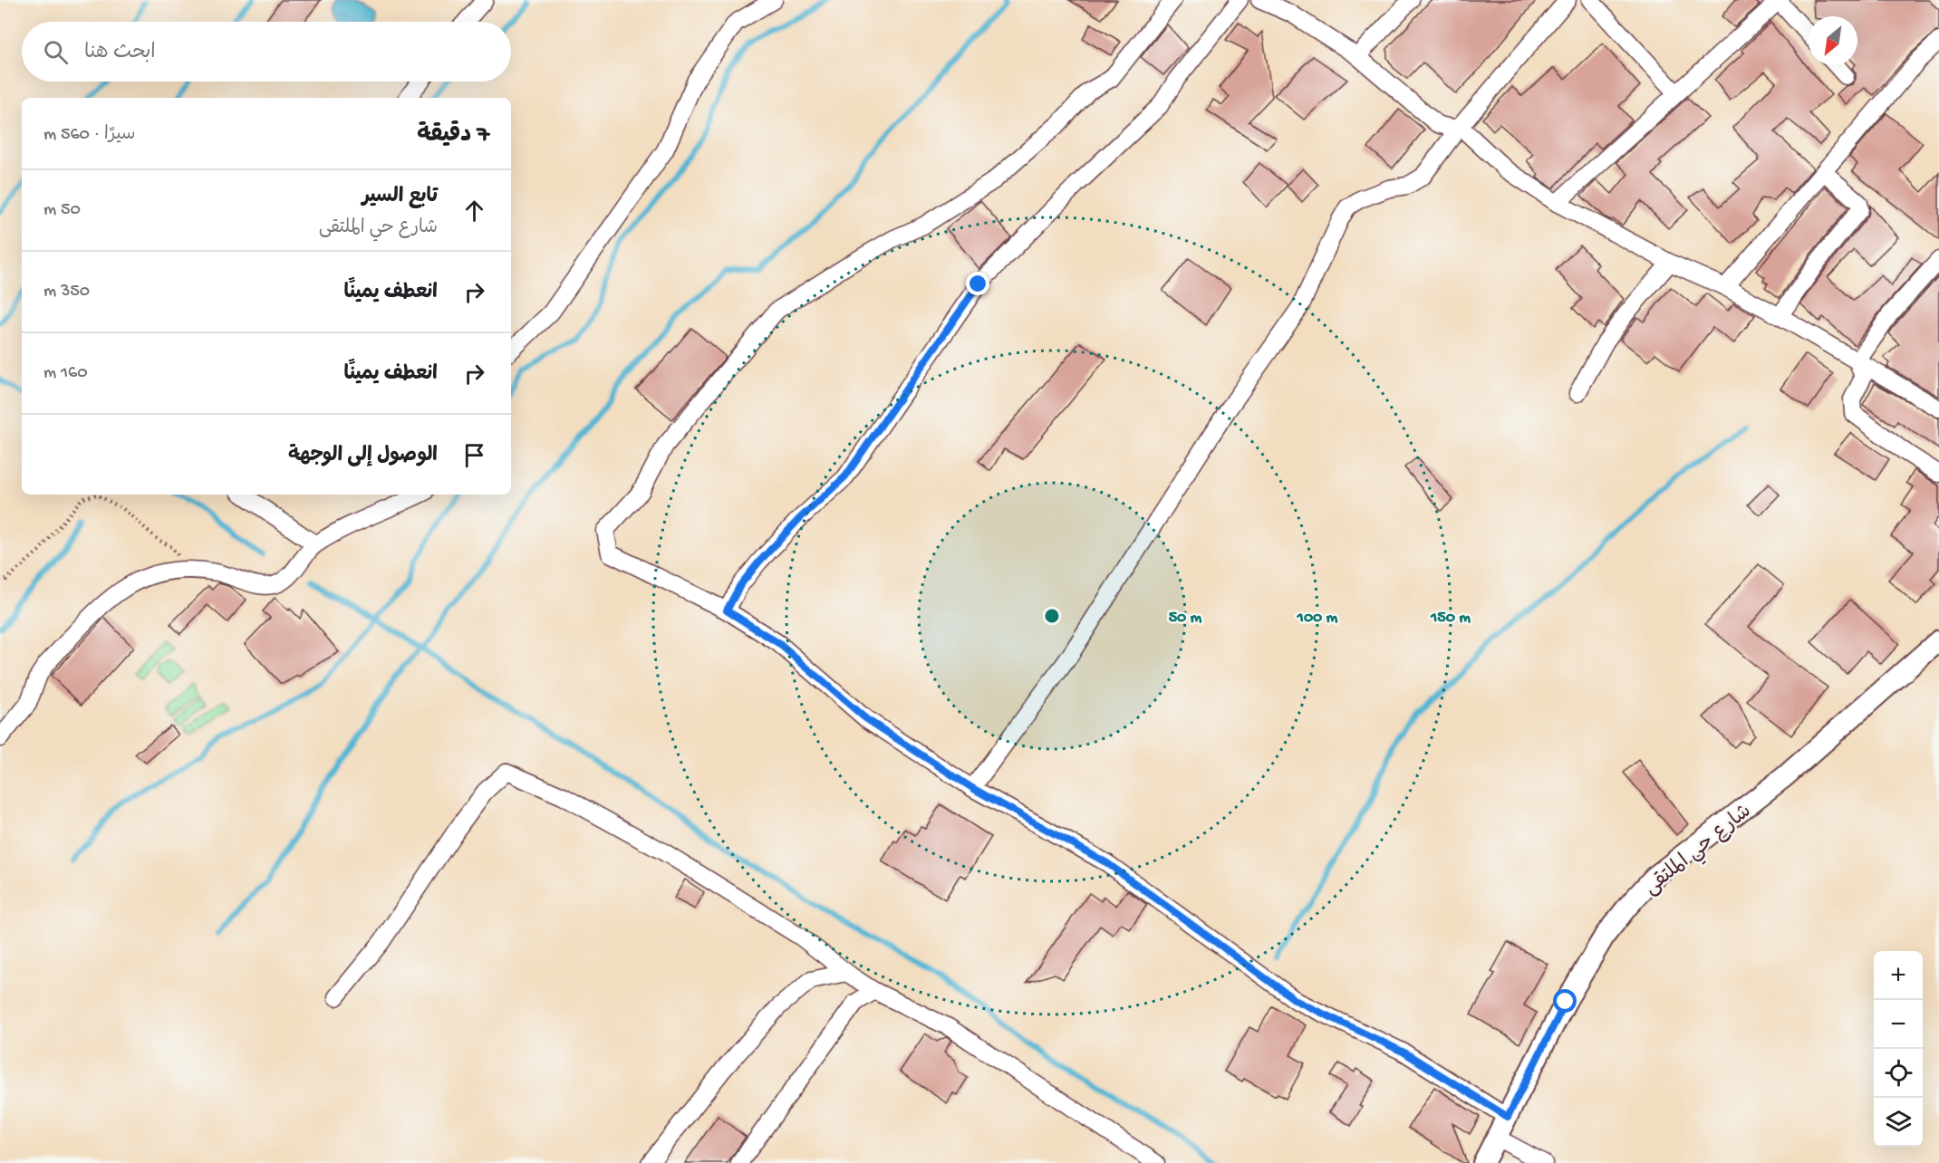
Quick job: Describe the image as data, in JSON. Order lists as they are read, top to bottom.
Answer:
{
  "streets": {
    "street": ["شارع حي الملتقى"]
  },
  "north": "bottom left",
  "page": {
    "search": "ابحث هنا",
    "heading": ["7 دقيقة", "سيرًا · 560 m"],
    "list": [
      ["تابع السير", "شارع حي الملتقى", "50 m"],
      ["انعطف يمينًا", "350 m"],
      ["انعطف يمينًا", "160 m"],
      "الوصول إلى الوجهة"
    ],
    "map_buttons": ["+", "−"]
  },
  "rings": ["50 m", "100 m", "150 m"]
}
